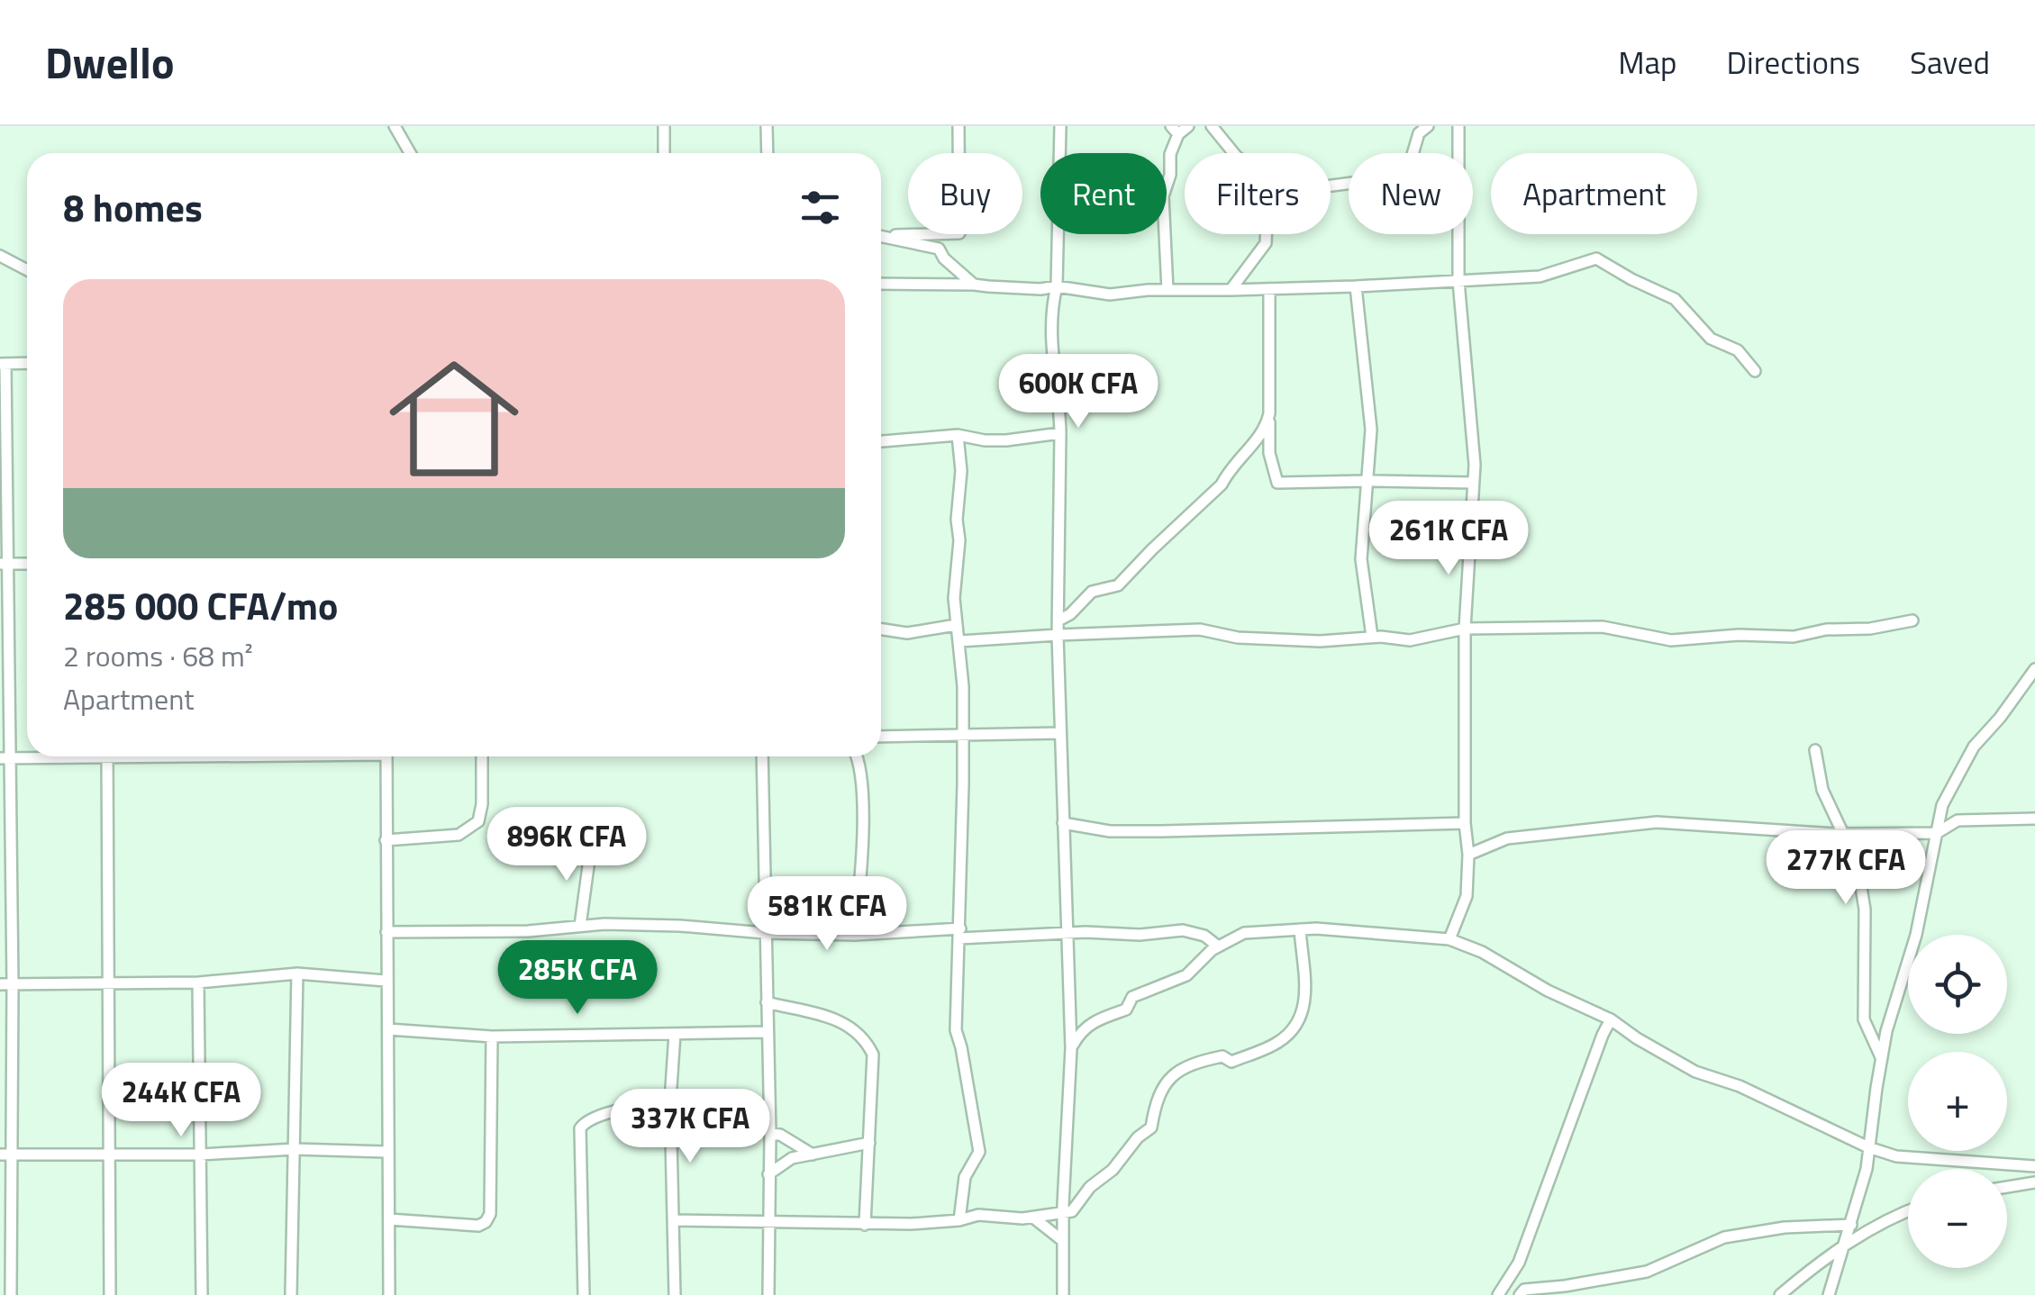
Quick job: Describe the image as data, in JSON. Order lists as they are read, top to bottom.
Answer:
{
  "page": {
    "header": "Dwello",
    "nav": ["Map", "Directions", "Saved"],
    "chip": [
      "Buy",
      "Rent",
      "Filters",
      "New",
      "Apartment"
    ],
    "heading": "8 homes",
    "list": [
      {
        "name": "285 000 CFA/mo",
        "note": "2 rooms · 68 m² · Apartment"
      }
    ],
    "price": [
      "600K CFA",
      "261K CFA",
      "896K CFA",
      "277K CFA",
      "581K CFA",
      "285K CFA",
      "244K CFA",
      "337K CFA"
    ],
    "map_buttons": ["+", "−"]
  }
}
